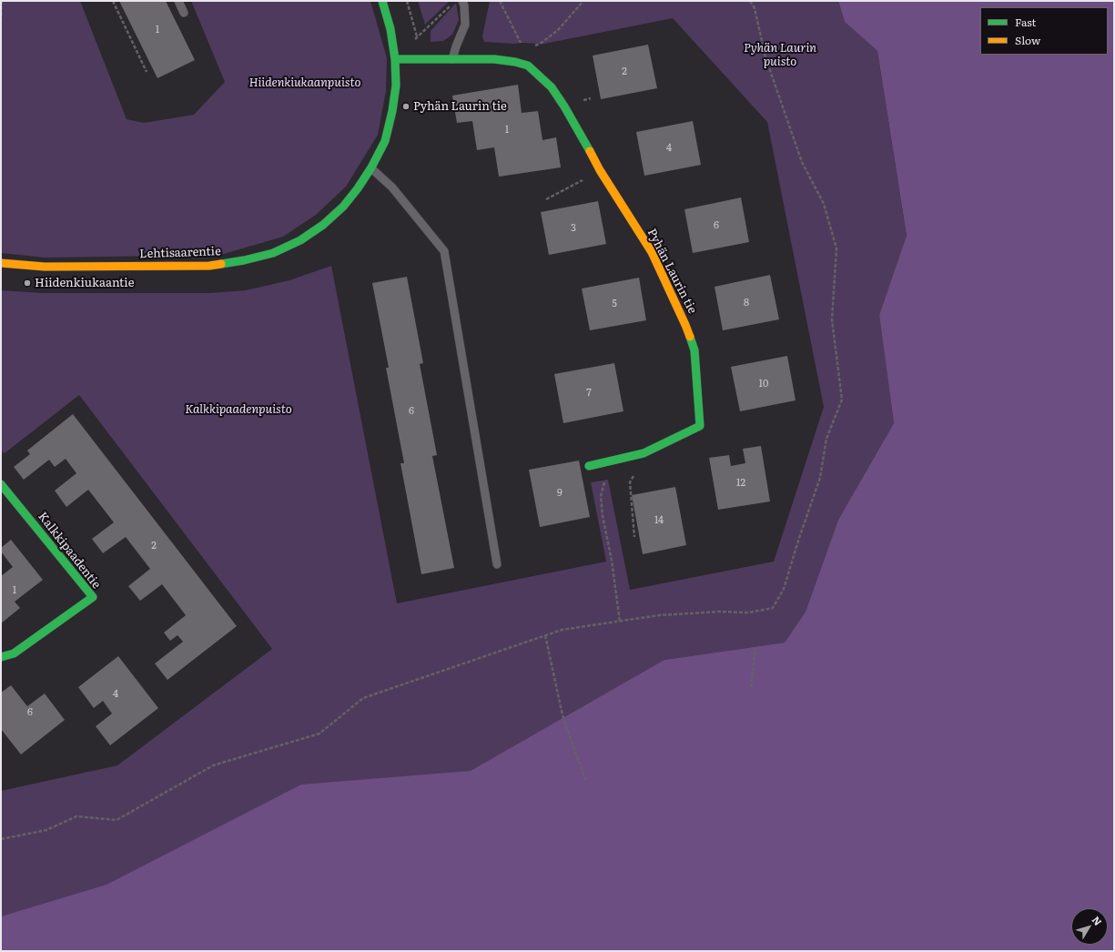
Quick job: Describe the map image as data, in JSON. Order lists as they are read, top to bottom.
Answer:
{
  "streets": {
    "street": ["Lehtisaarentie", "Pyhän Laurin tie", "Kalkkipaadentie"]
  },
  "crossings": [
    ["Lehtisaarentie", "Pyhän Laurin tie"]
  ],
  "parks": ["Pyhän Laurin puisto", "Hiidenkiukaanpuisto", "Kalkkipaadenpuisto"],
  "places": ["Pyhän Laurin tie", "Hiidenkiukaantie"],
  "house_numbers": [
    "1",
    "2",
    "1",
    "4",
    "6",
    "3",
    "8",
    "5",
    "10",
    "7",
    "6",
    "12",
    "9",
    "14",
    "2",
    "1",
    "4",
    "6"
  ],
  "legend": ["Fast", "Slow"],
  "north": "top right"
}
